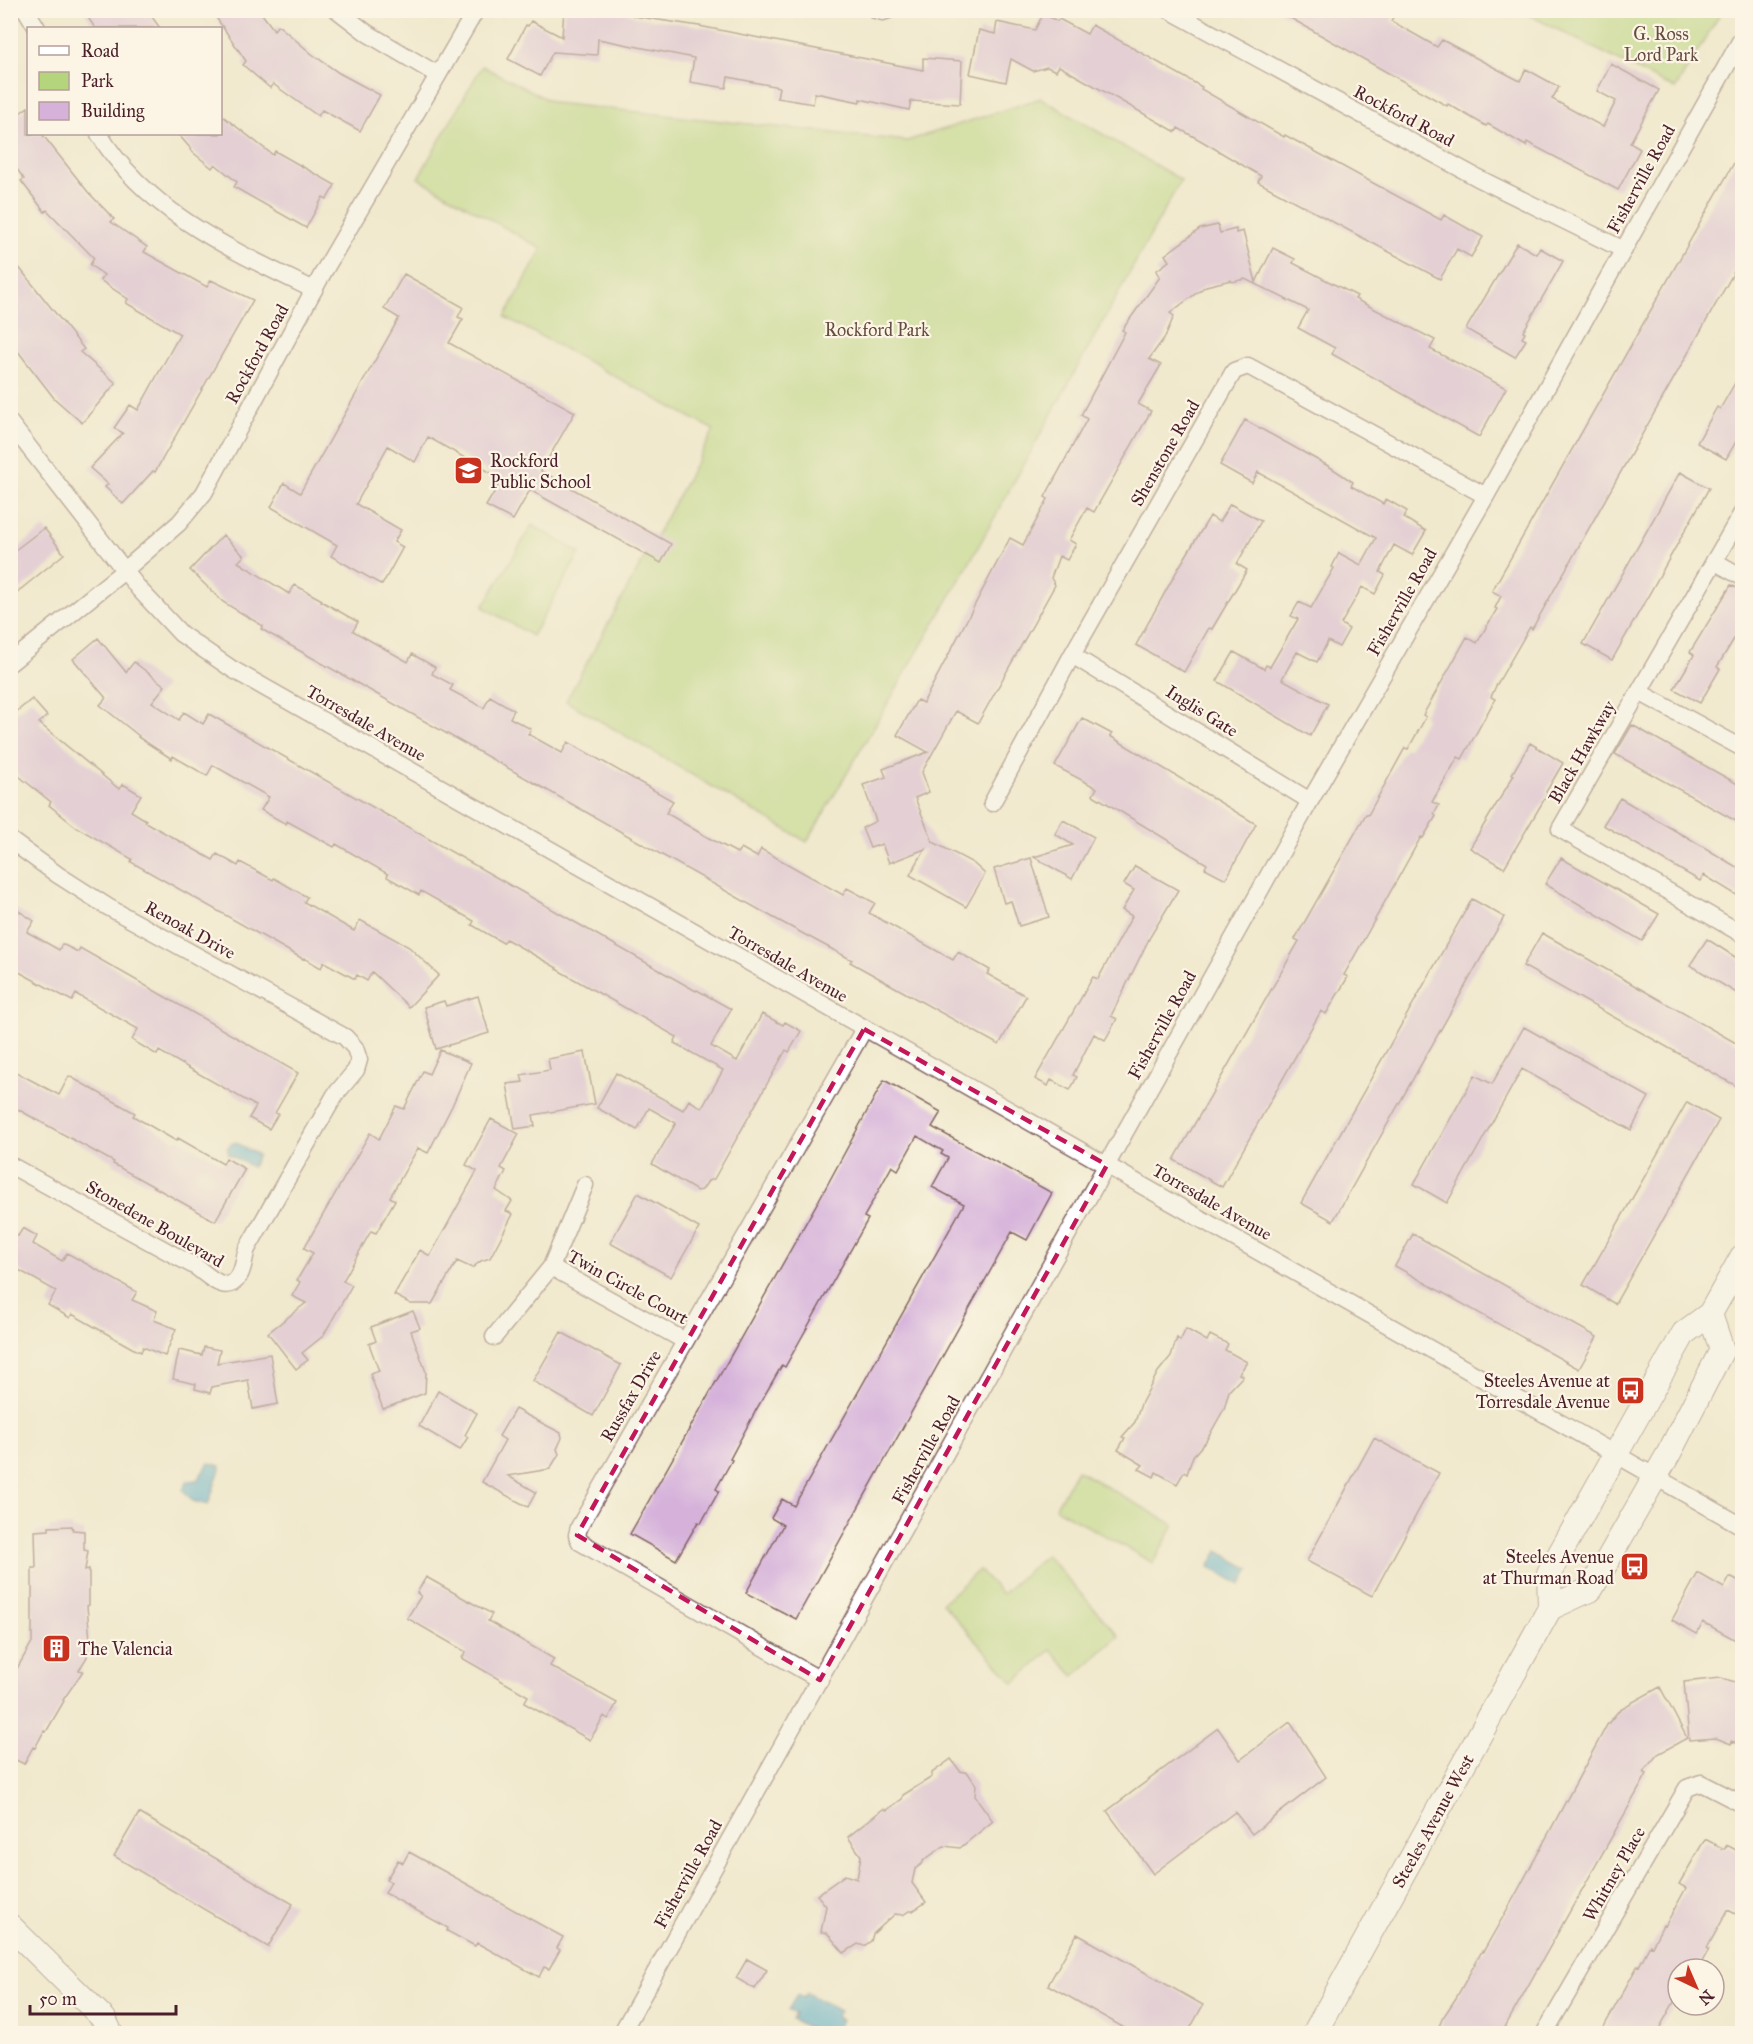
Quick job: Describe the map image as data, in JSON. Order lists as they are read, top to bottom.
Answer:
{
  "streets": {
    "main road": ["Steeles Avenue West"],
    "street": [
      "Rockford Road",
      "Fisherville Road",
      "Shenstone Road",
      "Inglis Gate",
      "Torresdale Avenue",
      "Black Hawkway",
      "Renoak Drive",
      "Stonedene Boulevard",
      "Twin Circle Court",
      "Russfax Drive",
      "Whitney Place"
    ]
  },
  "crossings": [
    ["Rockford Road", "Fisherville Road"],
    ["Rockford Road", "Torresdale Avenue"],
    ["Fisherville Road", "Shenstone Road"],
    ["Fisherville Road", "Inglis Gate"],
    ["Fisherville Road", "Torresdale Avenue"],
    ["Fisherville Road", "Russfax Drive"],
    ["Shenstone Road", "Inglis Gate"],
    ["Torresdale Avenue", "Russfax Drive"],
    ["Renoak Drive", "Stonedene Boulevard"],
    ["Twin Circle Court", "Russfax Drive"]
  ],
  "parks": ["G. Ross Lord Park", "Rockford Park"],
  "places": {
    "school or university": ["Rockford Public School"],
    "bus stop": ["Steeles Avenue at Torresdale Avenue", "Steeles Avenue at Thurman Road"],
    "building": ["The Valencia"]
  },
  "legend": ["Road", "Park", "Building"],
  "scale_bar": "50 m",
  "north": "bottom right"
}
